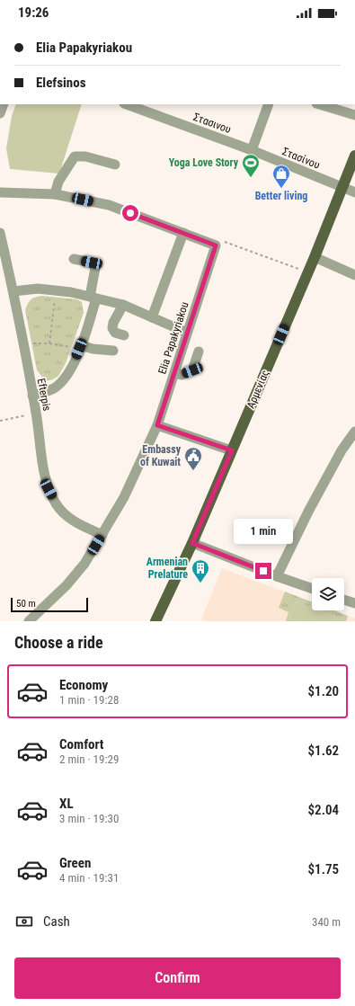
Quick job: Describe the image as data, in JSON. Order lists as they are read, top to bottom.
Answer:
{
  "streets": {
    "main road": ["Αρμενίας"],
    "street": [
      "Στασινου",
      "Στασίνου",
      "Elia Papakyriakou",
      "Efterpis"
    ]
  },
  "crossings": [
    ["Στασινου", "Στασίνου"],
    ["Στασίνου", "Αρμενίας"],
    ["Elia Papakyriakou", "Efterpis"]
  ],
  "places": {
    "sports": ["Yoga Love Story"],
    "shop": ["Better living"],
    "public building": ["Embassy of Kuwait"],
    "building": ["Armenian Prelature"]
  },
  "scale_bar": "50 m",
  "page": {
    "status": "19:26",
    "banner": ["Elia Papakyriakou", "Elefsinos"],
    "bubble": "1 min",
    "scale": "50 m",
    "heading": "Choose a ride",
    "list": [
      {
        "name": "Economy",
        "note": "1 min · 19:28",
        "value": "$1.20"
      },
      {
        "name": "Comfort",
        "note": "2 min · 19:29",
        "value": "$1.62"
      },
      {
        "name": "XL",
        "note": "3 min · 19:30",
        "value": "$2.04"
      },
      {
        "name": "Green",
        "note": "4 min · 19:31",
        "value": "$1.75"
      }
    ],
    "pay": ["Cash", "340 m"],
    "buttons": "Confirm"
  }
}
